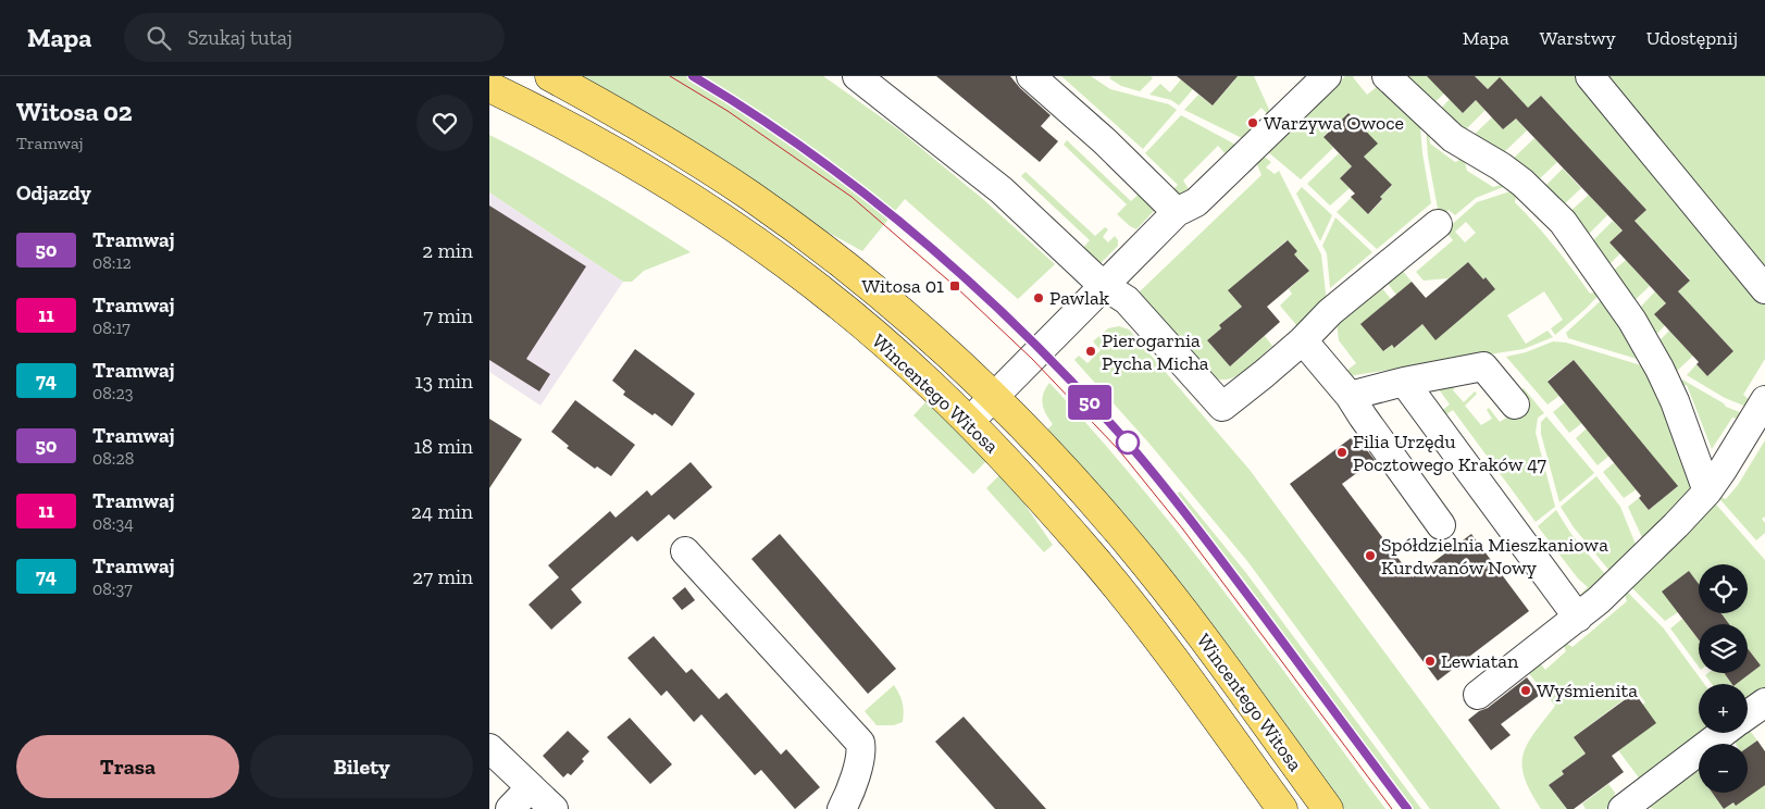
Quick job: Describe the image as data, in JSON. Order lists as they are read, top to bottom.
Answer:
{
  "streets": {
    "main road": ["Wincentego Witosa"]
  },
  "places": {
    "other": [
      "Warzywa Owoce",
      "Pawlak",
      "Pierogarnia Pycha Micha",
      "Filia Urzędu Pocztowego Kraków 47",
      "Spółdzielnia Mieszkaniowa Kurdwanów Nowy",
      "Lewiatan",
      "Wyśmienita"
    ],
    "transit": ["Witosa 01"]
  },
  "lines": ["tram line 50"],
  "page": {
    "header": "Mapa",
    "search": "Szukaj tutaj",
    "nav": ["Mapa", "Warstwy", "Udostępnij"],
    "heading": [
      ["Witosa 02", "Tramwaj"],
      "Odjazdy"
    ],
    "on_map": "50",
    "list": [
      {
        "mark": "50",
        "name": "Tramwaj",
        "note": "08:12",
        "value": "2 min"
      },
      {
        "mark": "11",
        "name": "Tramwaj",
        "note": "08:17",
        "value": "7 min"
      },
      {
        "mark": "74",
        "name": "Tramwaj",
        "note": "08:23",
        "value": "13 min"
      },
      {
        "mark": "50",
        "name": "Tramwaj",
        "note": "08:28",
        "value": "18 min"
      },
      {
        "mark": "11",
        "name": "Tramwaj",
        "note": "08:34",
        "value": "24 min"
      },
      {
        "mark": "74",
        "name": "Tramwaj",
        "note": "08:37",
        "value": "27 min"
      }
    ],
    "map_buttons": ["+", "−"],
    "buttons": ["Trasa", "Bilety"]
  }
}
